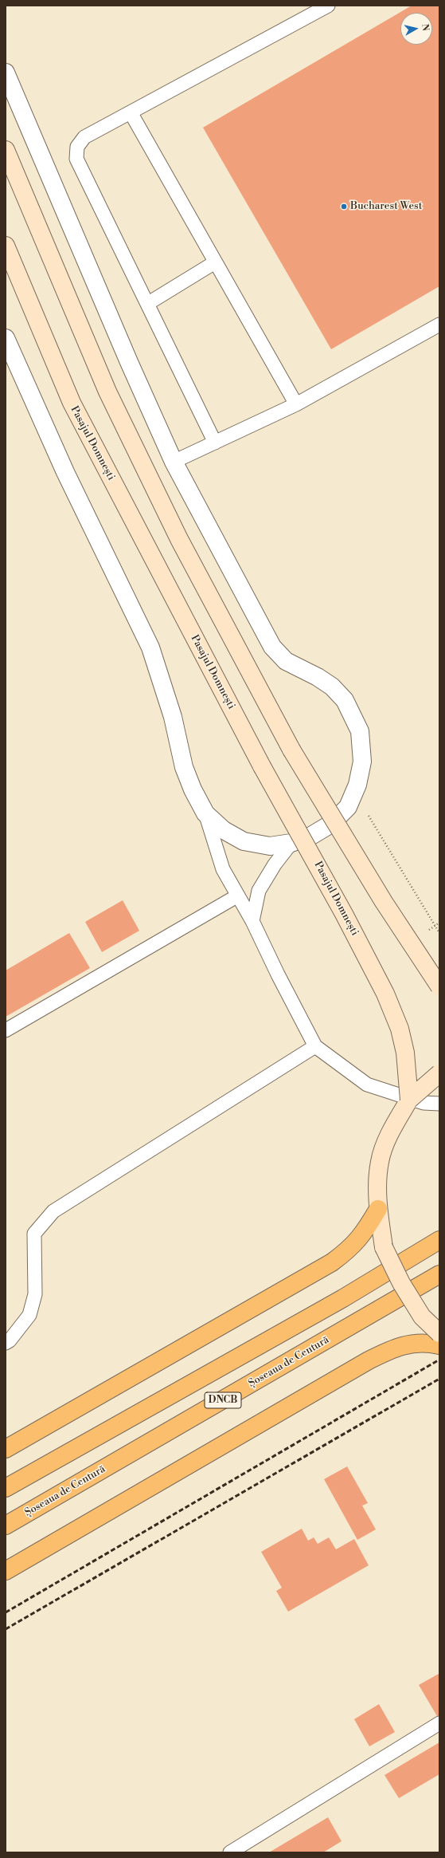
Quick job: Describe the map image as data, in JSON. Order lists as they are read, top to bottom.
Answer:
{
  "streets": {
    "main road": ["Pasajul Domnești", "Șoseaua de Centură", "DNCB"]
  },
  "places": ["Bucharest West"],
  "north": "right"
}
